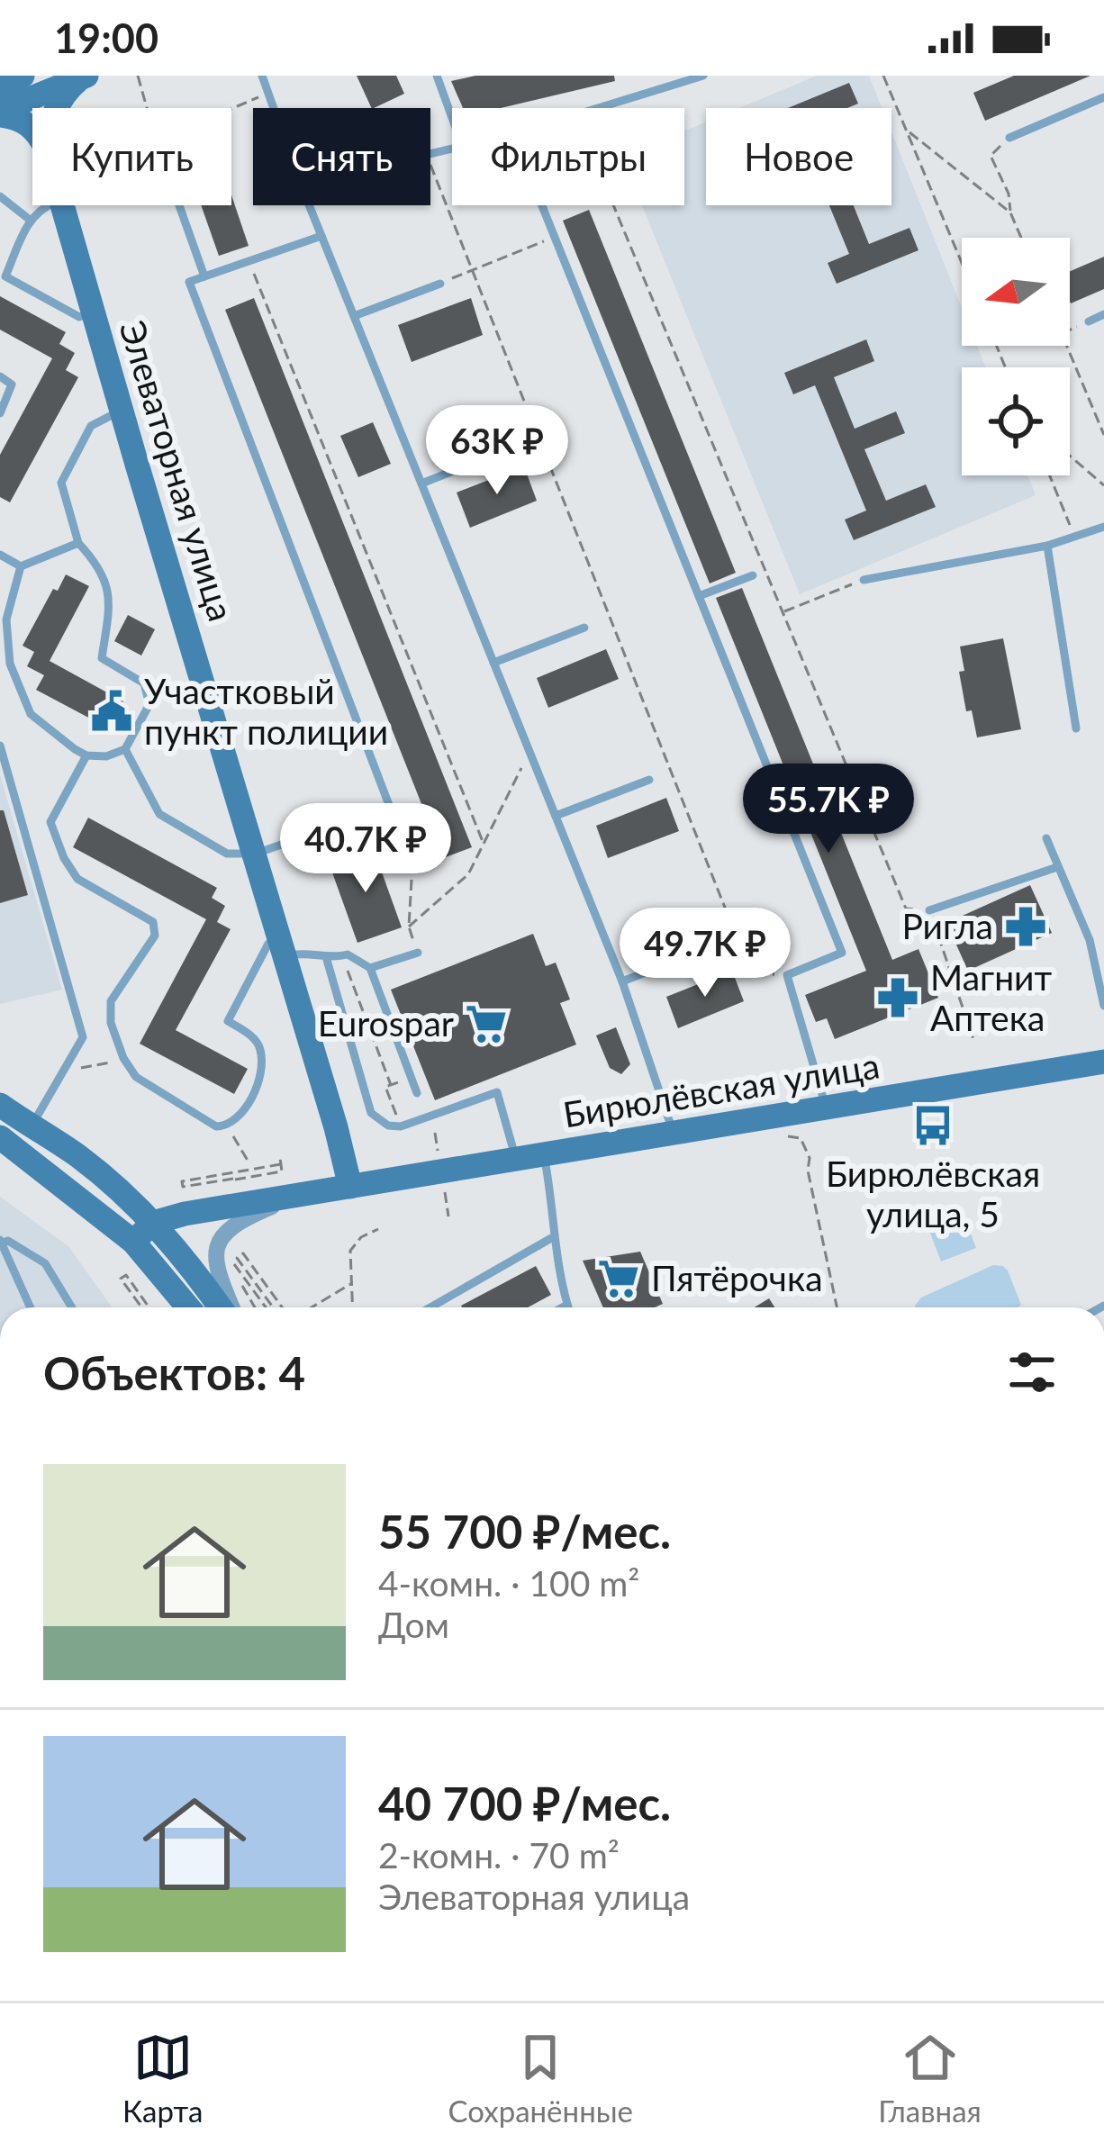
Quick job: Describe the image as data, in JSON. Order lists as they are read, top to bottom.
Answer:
{
  "streets": {
    "street": ["Элеваторная улица", "Бирюлёвская улица"]
  },
  "crossings": [
    ["Элеваторная улица", "Бирюлёвская улица"]
  ],
  "places": {
    "public building": ["Участковый пункт полиции"],
    "pharmacy": ["Ригла", "Магнит Аптека"],
    "supermarket": ["Eurospar", "Пятёрочка"],
    "bus stop": ["Бирюлёвская улица, 5"]
  },
  "north": "left",
  "page": {
    "status": "19:00",
    "chip": [
      "Купить",
      "Снять",
      "Фильтры",
      "Новое"
    ],
    "price": [
      "63K ₽",
      "55.7K ₽",
      "40.7K ₽",
      "49.7K ₽"
    ],
    "heading": "Объектов: 4",
    "list": [
      {
        "name": "55 700 ₽/мес.",
        "note": "4-комн. · 100 m² · Дом"
      },
      {
        "name": "40 700 ₽/мес.",
        "note": "2-комн. · 70 m² · Элеваторная улица"
      }
    ],
    "tabs": ["Карта", "Сохранённые", "Главная"]
  }
}
